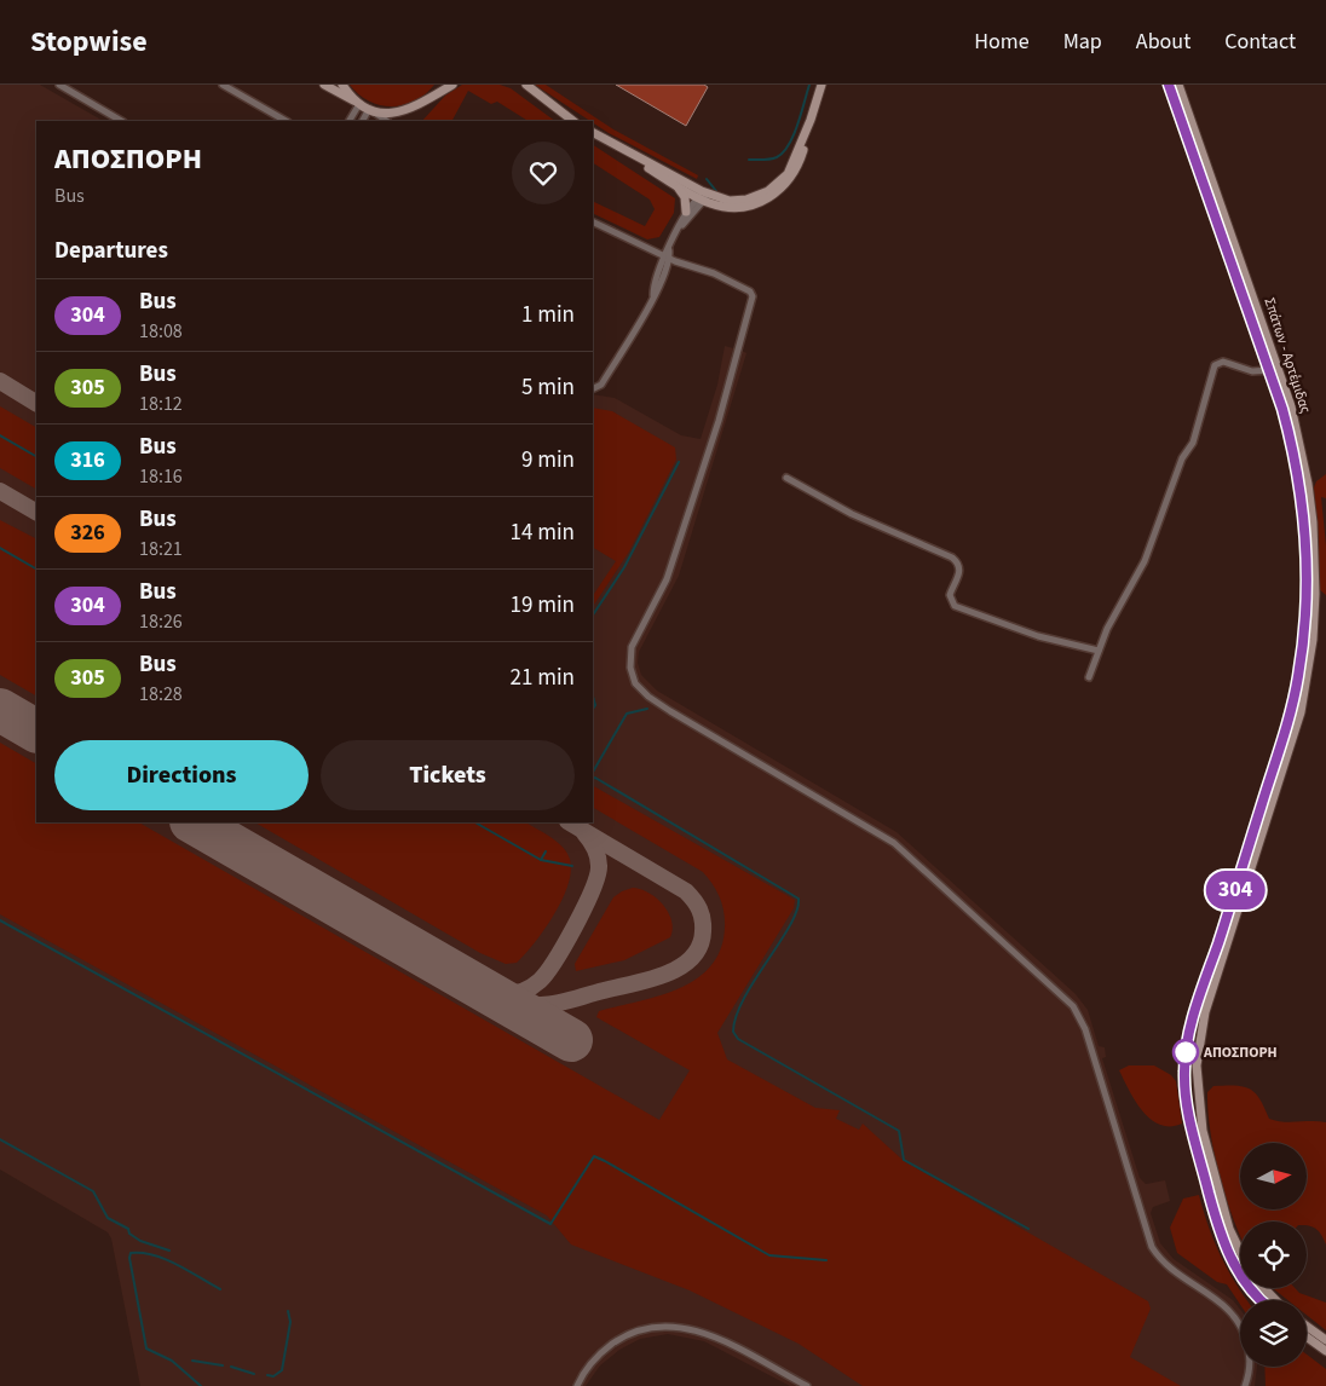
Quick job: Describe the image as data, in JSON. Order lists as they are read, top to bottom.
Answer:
{
  "streets": {
    "main road": ["Σπάτων - Αρτέμιδας"]
  },
  "places": ["ΑΠΟΣΠΟΡΗ"],
  "lines": ["bus line 304"],
  "north": "right",
  "page": {
    "header": "Stopwise",
    "nav": [
      "Home",
      "Map",
      "About",
      "Contact"
    ],
    "on_map": "304",
    "heading": [
      ["ΑΠΟΣΠΟΡΗ", "Bus"],
      "Departures"
    ],
    "list": [
      {
        "mark": "304",
        "name": "Bus",
        "note": "18:08",
        "value": "1 min"
      },
      {
        "mark": "305",
        "name": "Bus",
        "note": "18:12",
        "value": "5 min"
      },
      {
        "mark": "316",
        "name": "Bus",
        "note": "18:16",
        "value": "9 min"
      },
      {
        "mark": "326",
        "name": "Bus",
        "note": "18:21",
        "value": "14 min"
      },
      {
        "mark": "304",
        "name": "Bus",
        "note": "18:26",
        "value": "19 min"
      },
      {
        "mark": "305",
        "name": "Bus",
        "note": "18:28",
        "value": "21 min"
      }
    ],
    "buttons": ["Directions", "Tickets"]
  }
}
